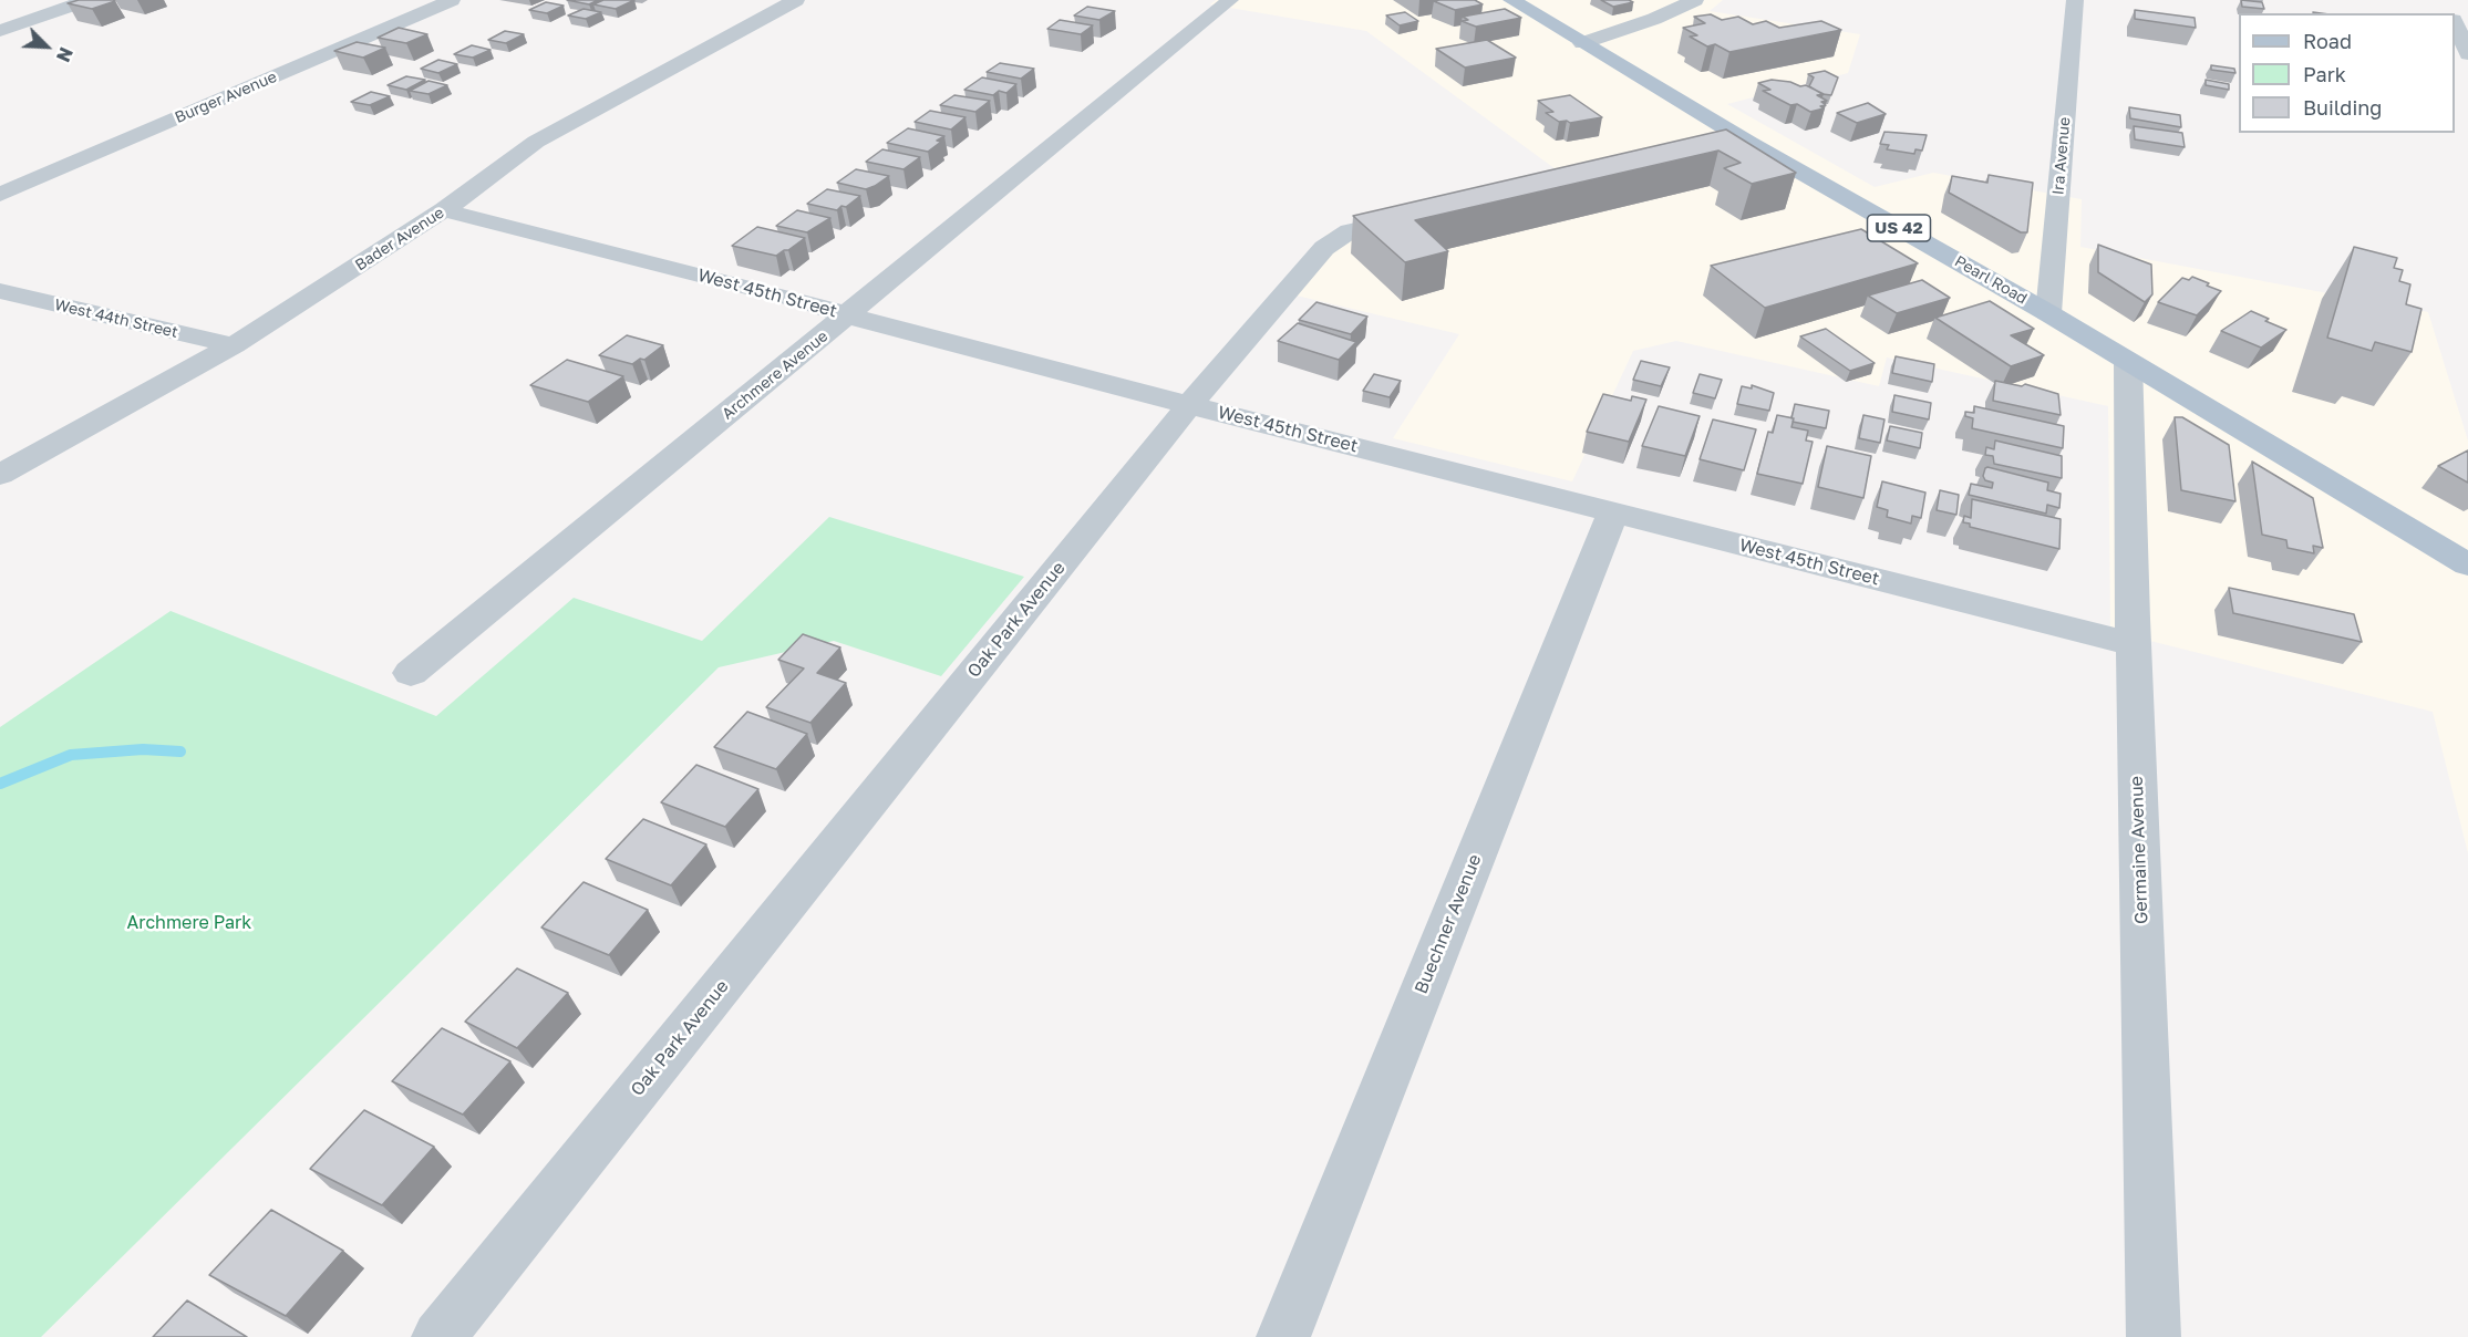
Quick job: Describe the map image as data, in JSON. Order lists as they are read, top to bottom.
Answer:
{
  "streets": {
    "main road": ["US 42", "Pearl Road"],
    "street": [
      "Burger Avenue",
      "Ira Avenue",
      "Bader Avenue",
      "West 45th Street",
      "West 44th Street",
      "Archmere Avenue",
      "Oak Park Avenue",
      "Germaine Avenue",
      "Buechner Avenue"
    ]
  },
  "crossings": [
    ["Ira Avenue", "Pearl Road"],
    ["Bader Avenue", "West 45th Street"],
    ["Bader Avenue", "West 44th Street"],
    ["Pearl Road", "Germaine Avenue"],
    ["West 45th Street", "Archmere Avenue"],
    ["West 45th Street", "Oak Park Avenue"],
    ["West 45th Street", "Germaine Avenue"],
    ["West 45th Street", "Buechner Avenue"]
  ],
  "parks": ["Archmere Park"],
  "legend": ["Road", "Park", "Building"],
  "north": "bottom right"
}
